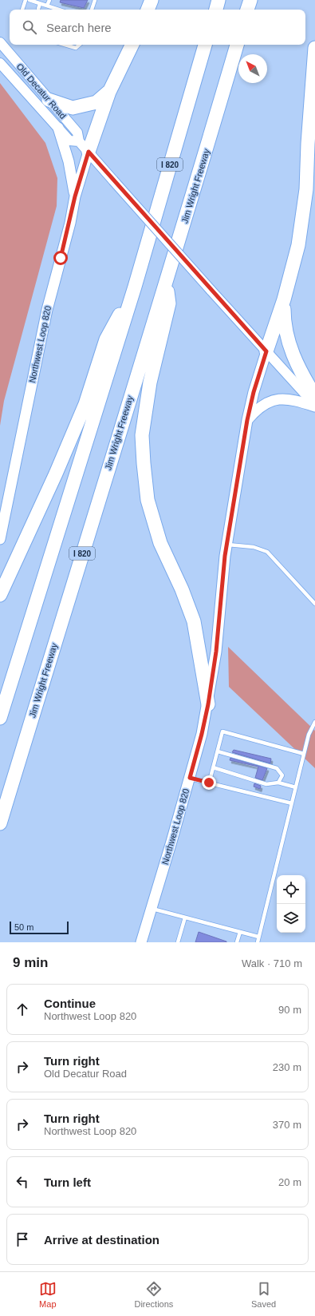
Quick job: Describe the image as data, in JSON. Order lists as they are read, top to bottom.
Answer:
{
  "streets": {
    "highway": ["I 820", "Jim Wright Freeway"],
    "main road": ["Northwest Loop 820"],
    "street": ["Old Decatur Road"]
  },
  "crossings": [
    ["Old Decatur Road", "Northwest Loop 820"]
  ],
  "scale_bar": "50 m",
  "north": "top left",
  "page": {
    "search": "Search here",
    "scale": "50 m",
    "heading": ["9 min", "Walk · 710 m"],
    "list": [
      ["Continue", "Northwest Loop 820", "90 m"],
      ["Turn right", "Old Decatur Road", "230 m"],
      ["Turn right", "Northwest Loop 820", "370 m"],
      ["Turn left", "20 m"],
      "Arrive at destination"
    ],
    "nav": ["Map", "Directions", "Saved"]
  }
}
